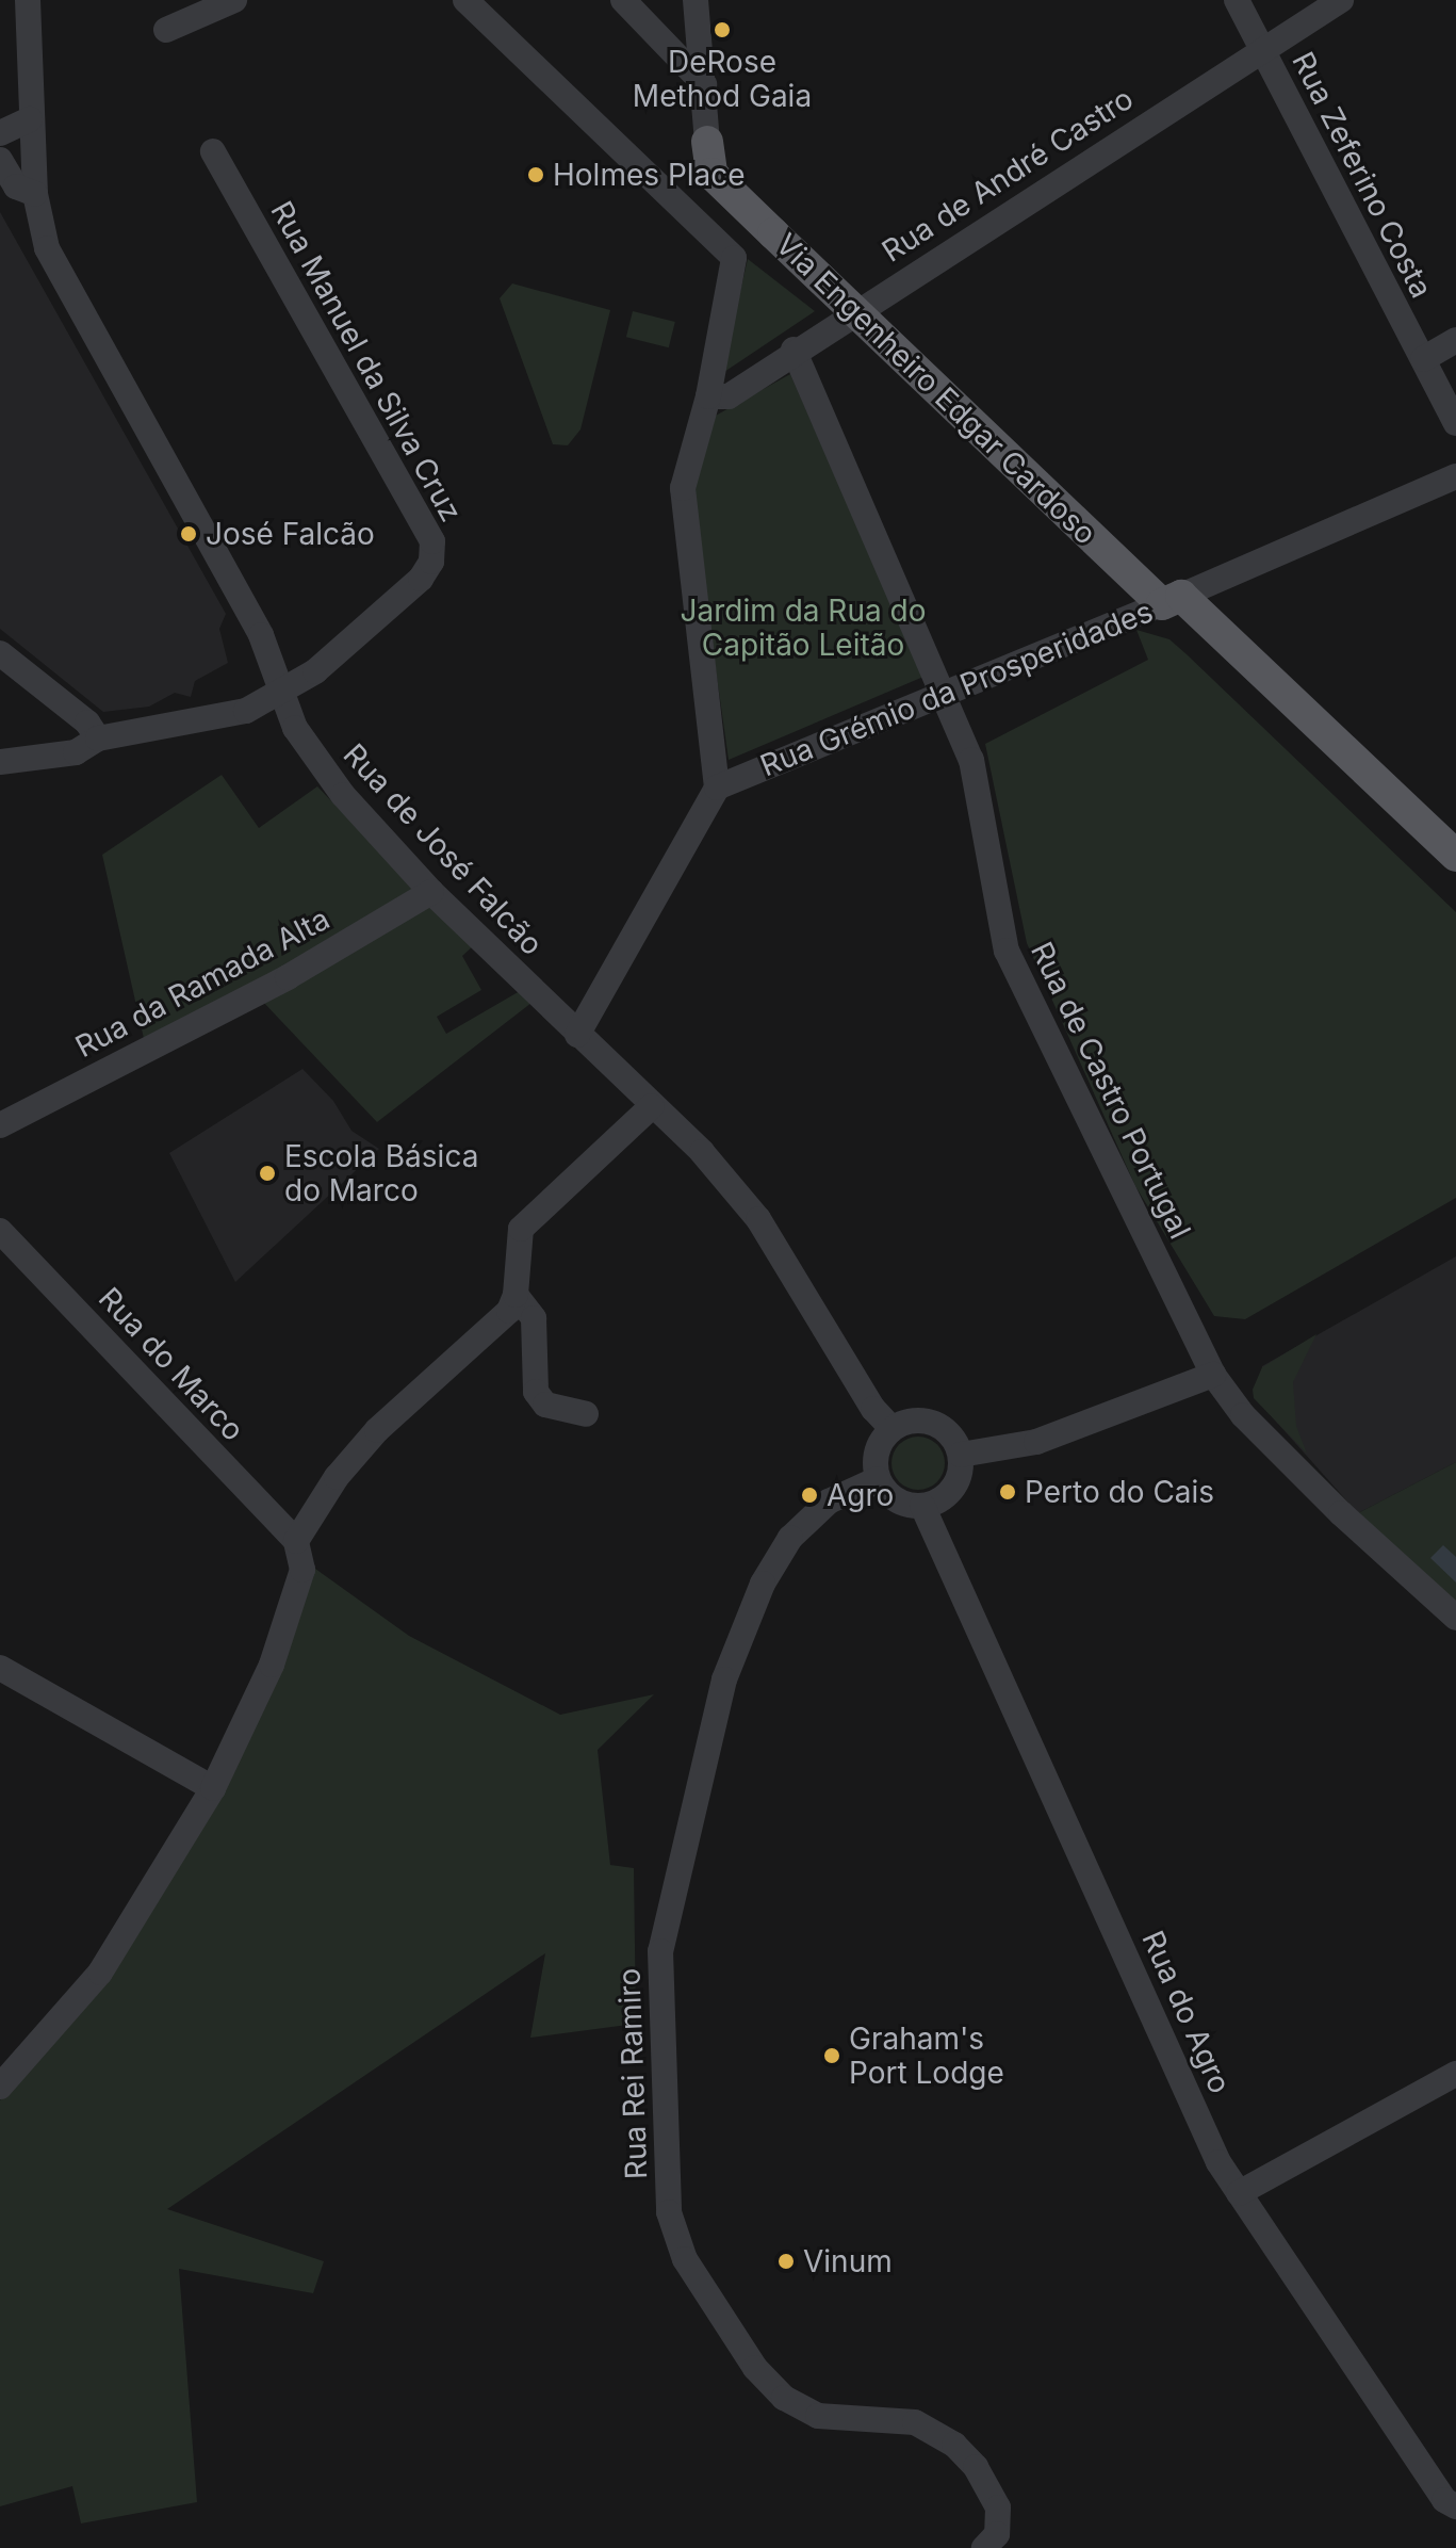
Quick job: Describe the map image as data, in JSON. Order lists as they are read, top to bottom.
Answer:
{
  "streets": {
    "main road": ["Via Engenheiro Edgar Cardoso"],
    "street": [
      "Rua de André Castro",
      "Rua Zeferino Costa",
      "Rua Manuel da Silva Cruz",
      "Rua Grémio da Prosperidades",
      "Rua de José Falcão",
      "Rua da Ramada Alta",
      "Rua de Castro Portugal",
      "Rua do Marco",
      "Rua do Agro",
      "Rua Rei Ramiro"
    ]
  },
  "crossings": [
    ["Rua de André Castro", "Rua Zeferino Costa"],
    ["Rua de André Castro", "Via Engenheiro Edgar Cardoso"],
    ["Rua de André Castro", "Rua de Castro Portugal"],
    ["Rua Manuel da Silva Cruz", "Rua de José Falcão"],
    ["Via Engenheiro Edgar Cardoso", "Rua Grémio da Prosperidades"],
    ["Rua Grémio da Prosperidades", "Rua de Castro Portugal"],
    ["Rua de José Falcão", "Rua da Ramada Alta"],
    ["Rua de José Falcão", "Rua do Agro"],
    ["Rua de José Falcão", "Rua Rei Ramiro"],
    ["Rua do Agro", "Rua Rei Ramiro"]
  ],
  "parks": ["Jardim da Rua do Capitão Leitão"],
  "places": [
    "DeRose Method Gaia",
    "Holmes Place",
    "José Falcão",
    "Escola Básica do Marco",
    "Perto do Cais",
    "Agro",
    "Graham's Port Lodge",
    "Vinum"
  ]
}
